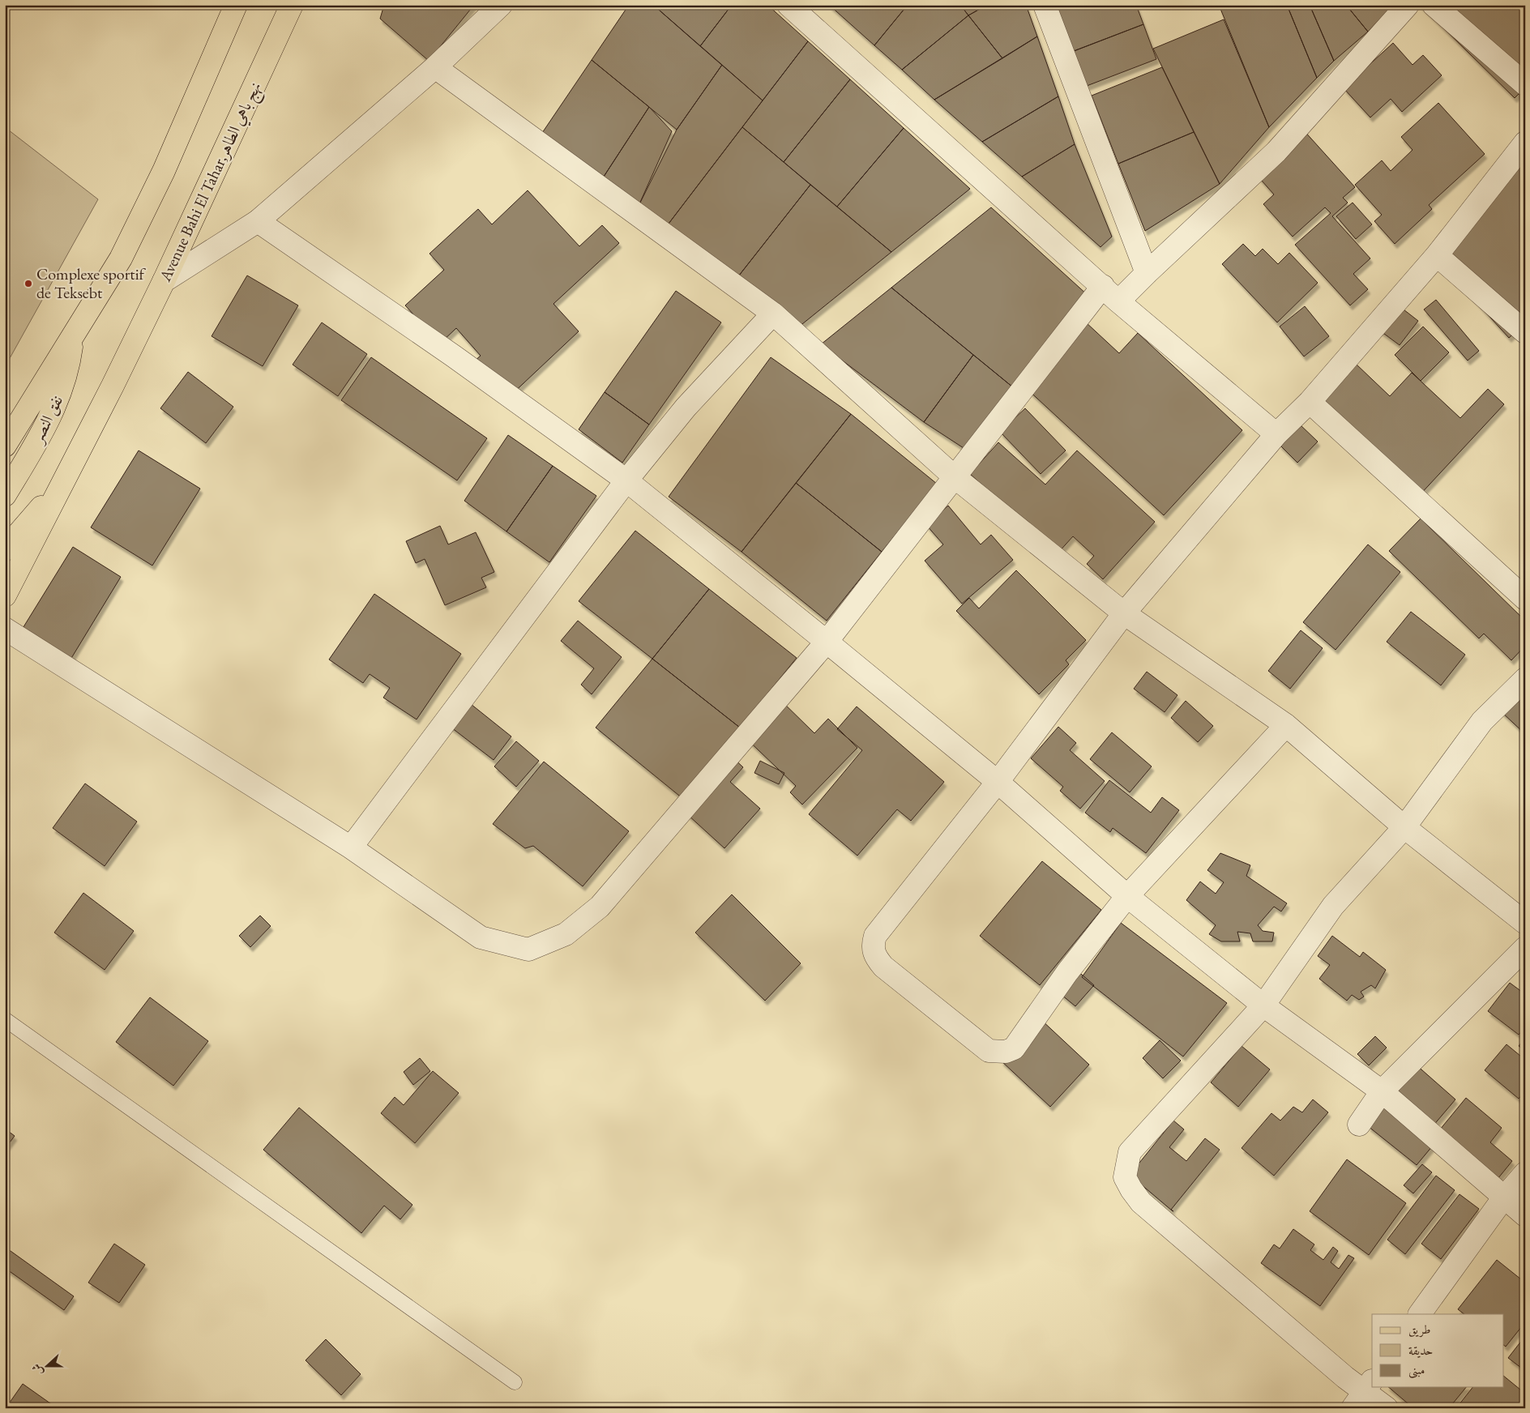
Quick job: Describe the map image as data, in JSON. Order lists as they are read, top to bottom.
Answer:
{
  "streets": {
    "main road": ["Avenue Bahi El Tahar,نهج باهي الطاهر", "نفق النصر"]
  },
  "places": ["Complexe sportif de Teksebt"],
  "legend": ["طريق", "حديقة", "مبنى"],
  "north": "left"
}
